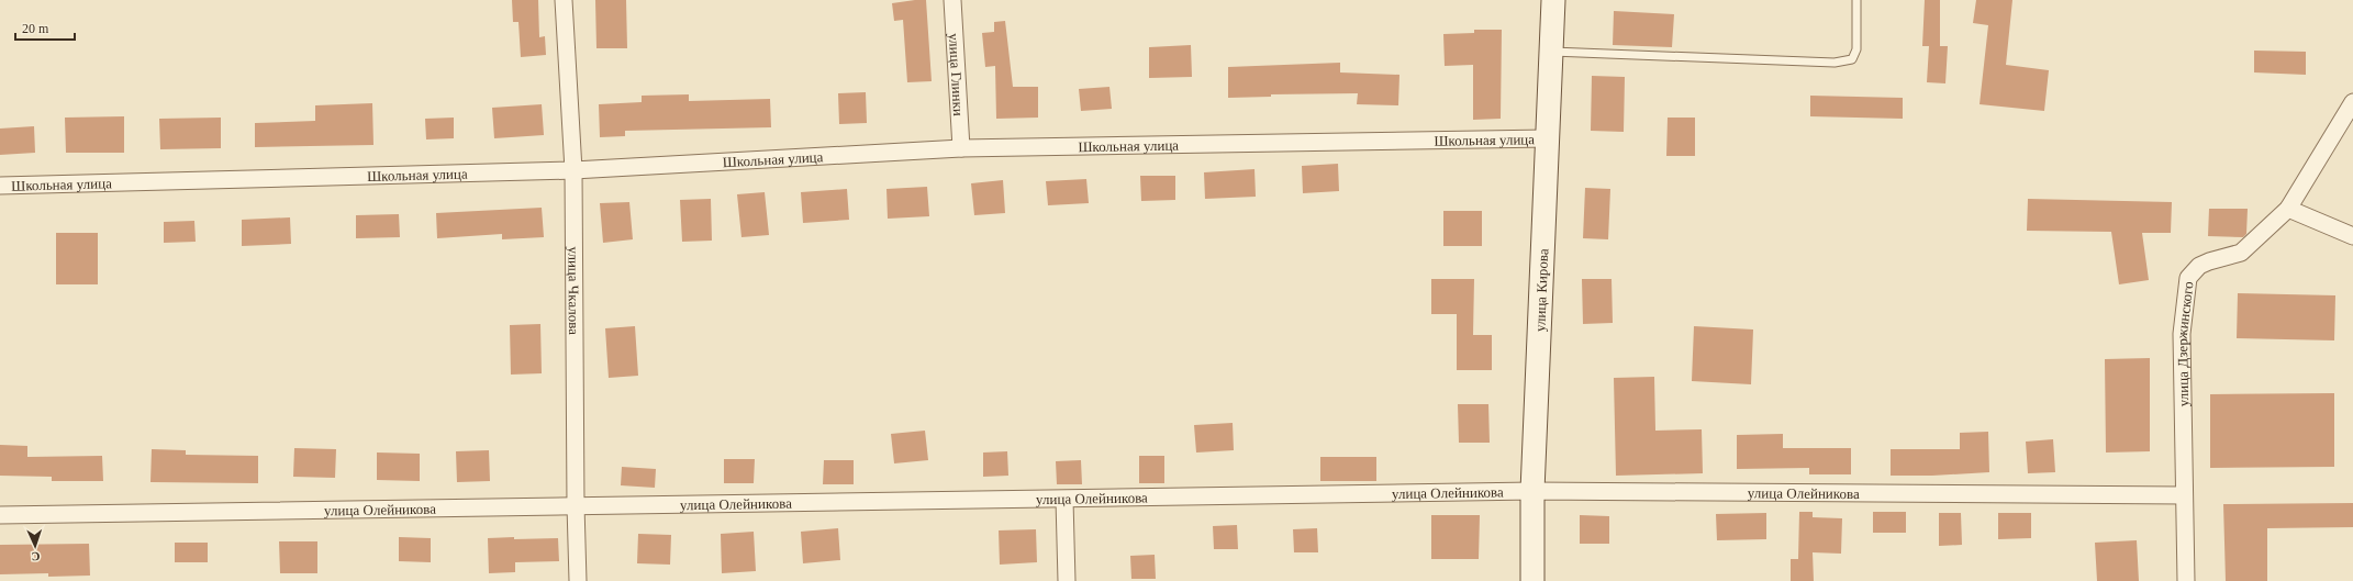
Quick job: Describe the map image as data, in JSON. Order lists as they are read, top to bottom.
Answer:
{
  "streets": {
    "street": [
      "улица Глинки",
      "Школьная улица",
      "улица Чкалова",
      "улица Кирова",
      "улица Дзержинского",
      "улица Олейникова"
    ]
  },
  "crossings": [
    ["улица Глинки", "Школьная улица"],
    ["Школьная улица", "улица Чкалова"],
    ["Школьная улица", "улица Кирова"],
    ["улица Чкалова", "улица Олейникова"],
    ["улица Кирова", "улица Олейникова"],
    ["улица Дзержинского", "улица Олейникова"]
  ],
  "scale_bar": "20 m",
  "north": "bottom"
}
